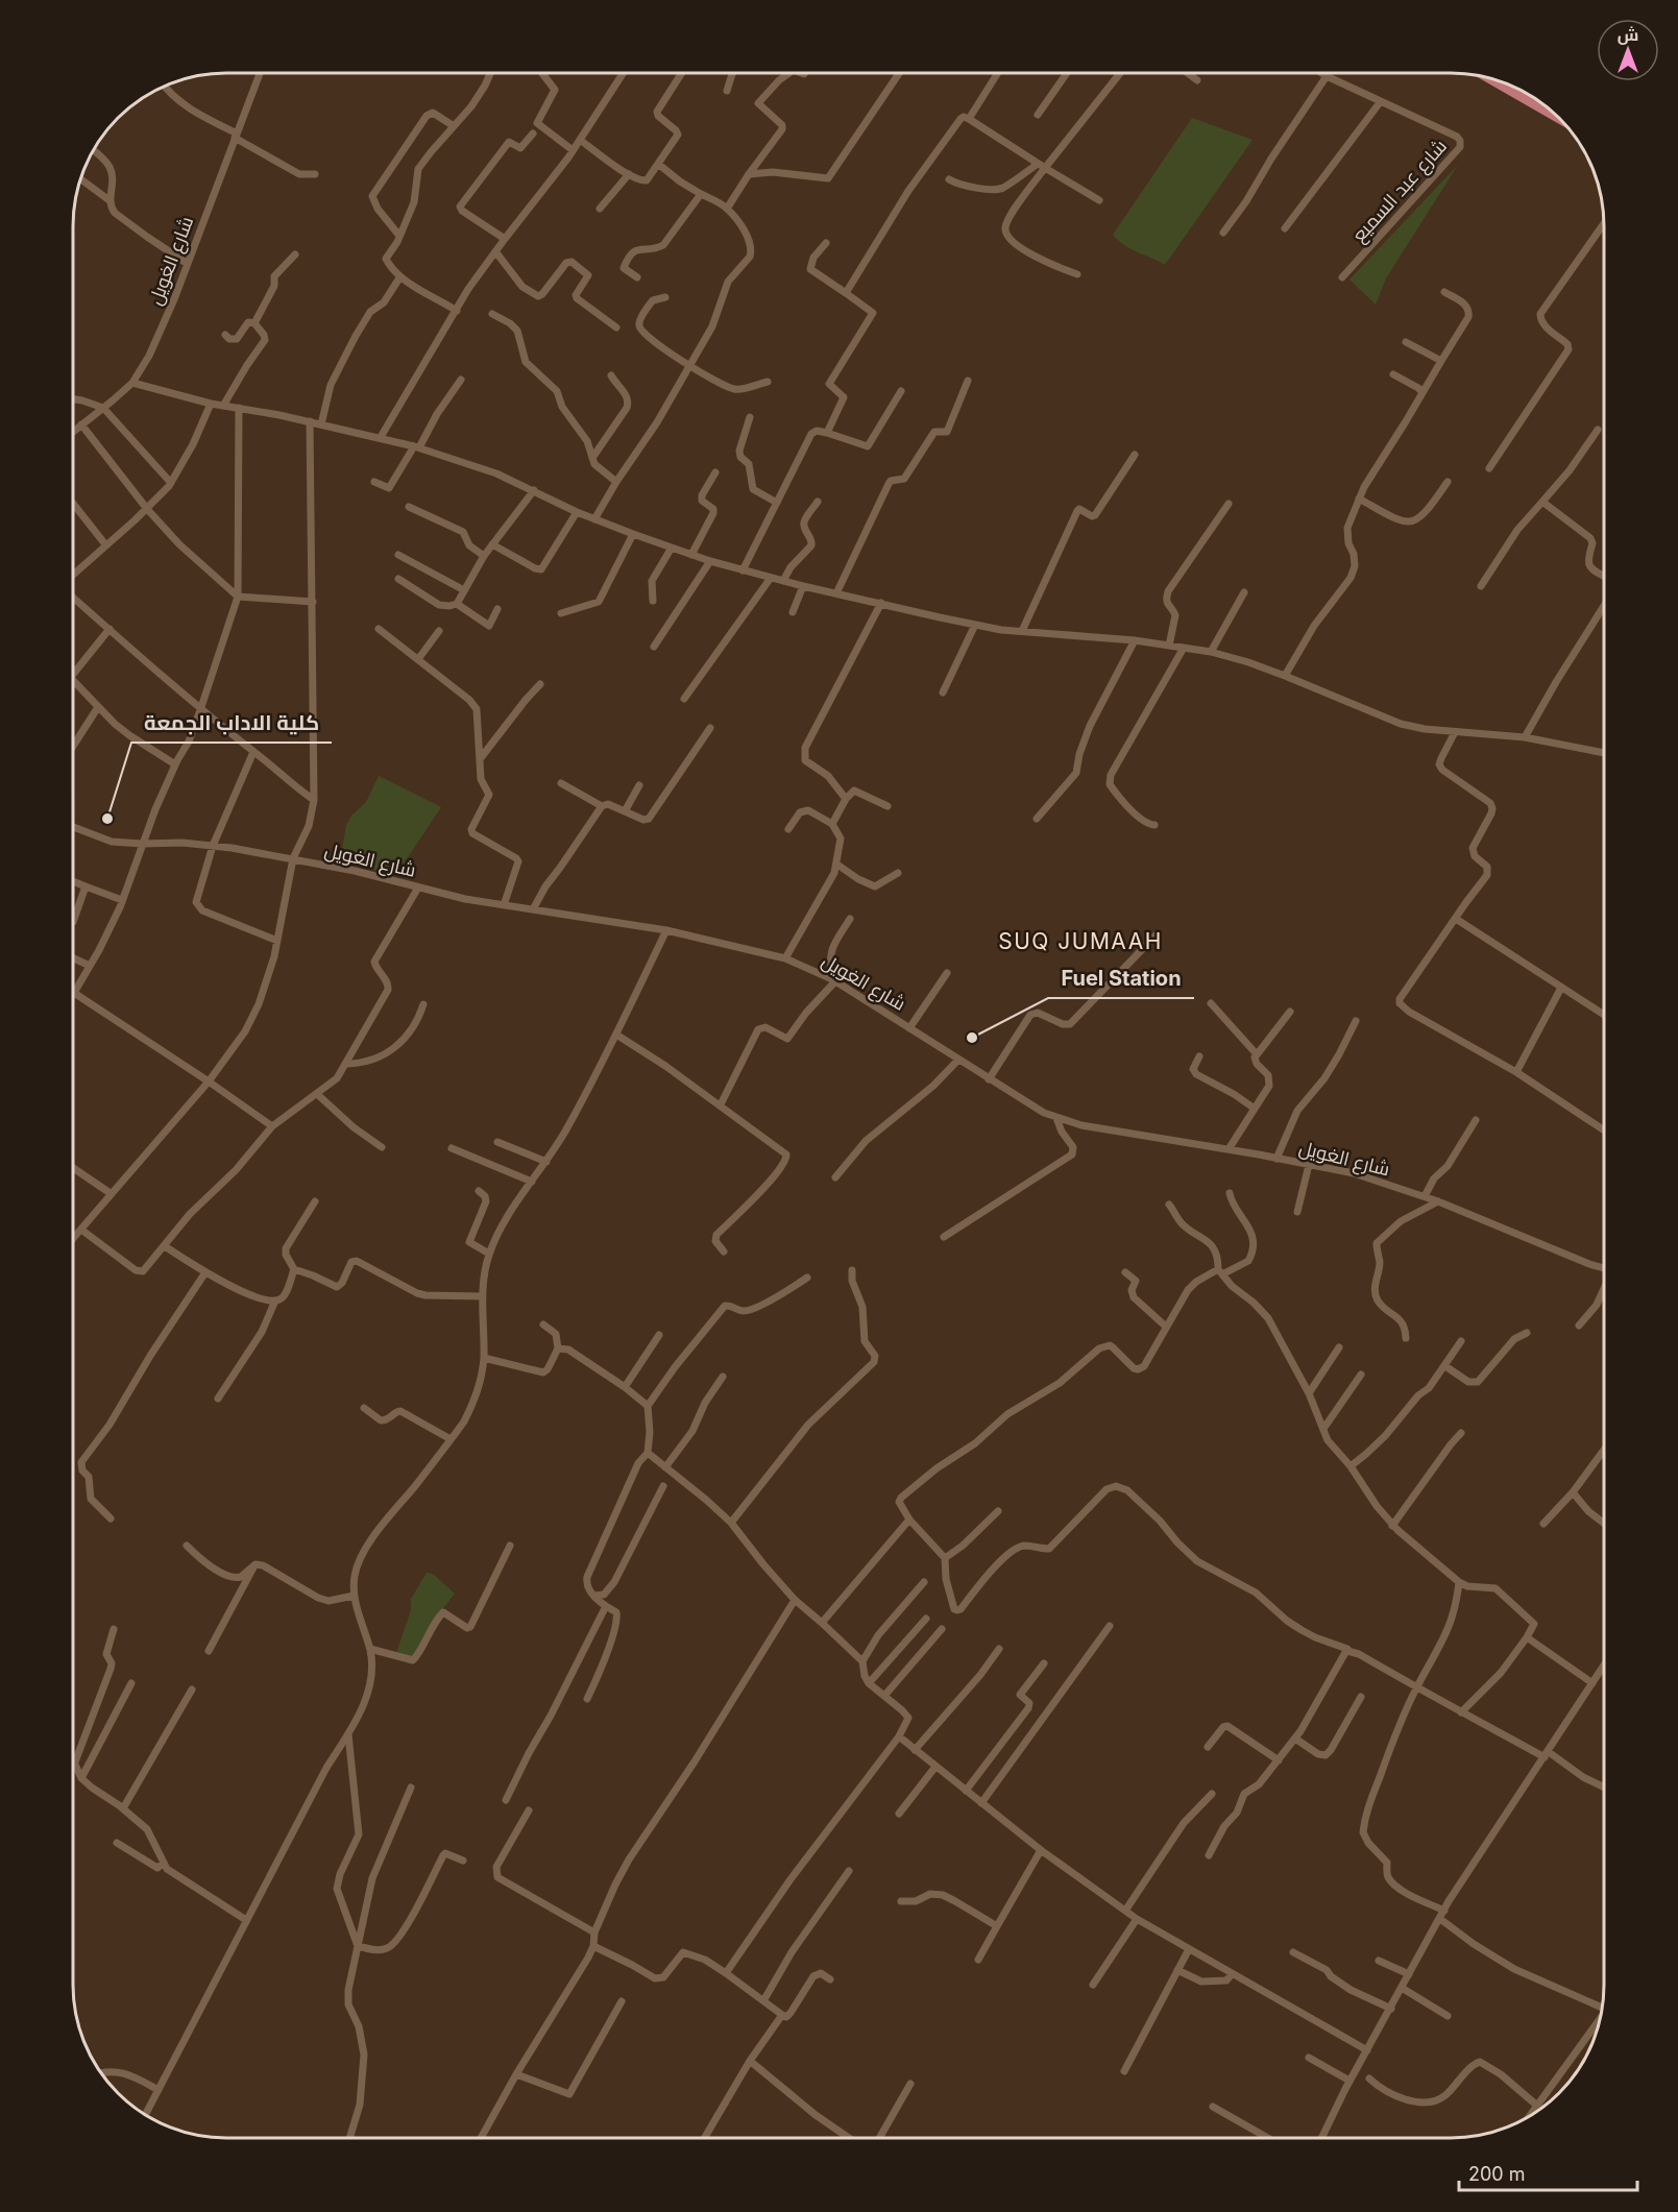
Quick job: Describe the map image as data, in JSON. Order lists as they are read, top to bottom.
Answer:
{
  "streets": {
    "street": ["شارع عبد السميع", "شارع الغويل"]
  },
  "districts": ["SUQ JUMAAH"],
  "places": ["كلية اﻻداب الجمعة", "Fuel Station"],
  "scale_bar": "200 m",
  "north": "top"
}
